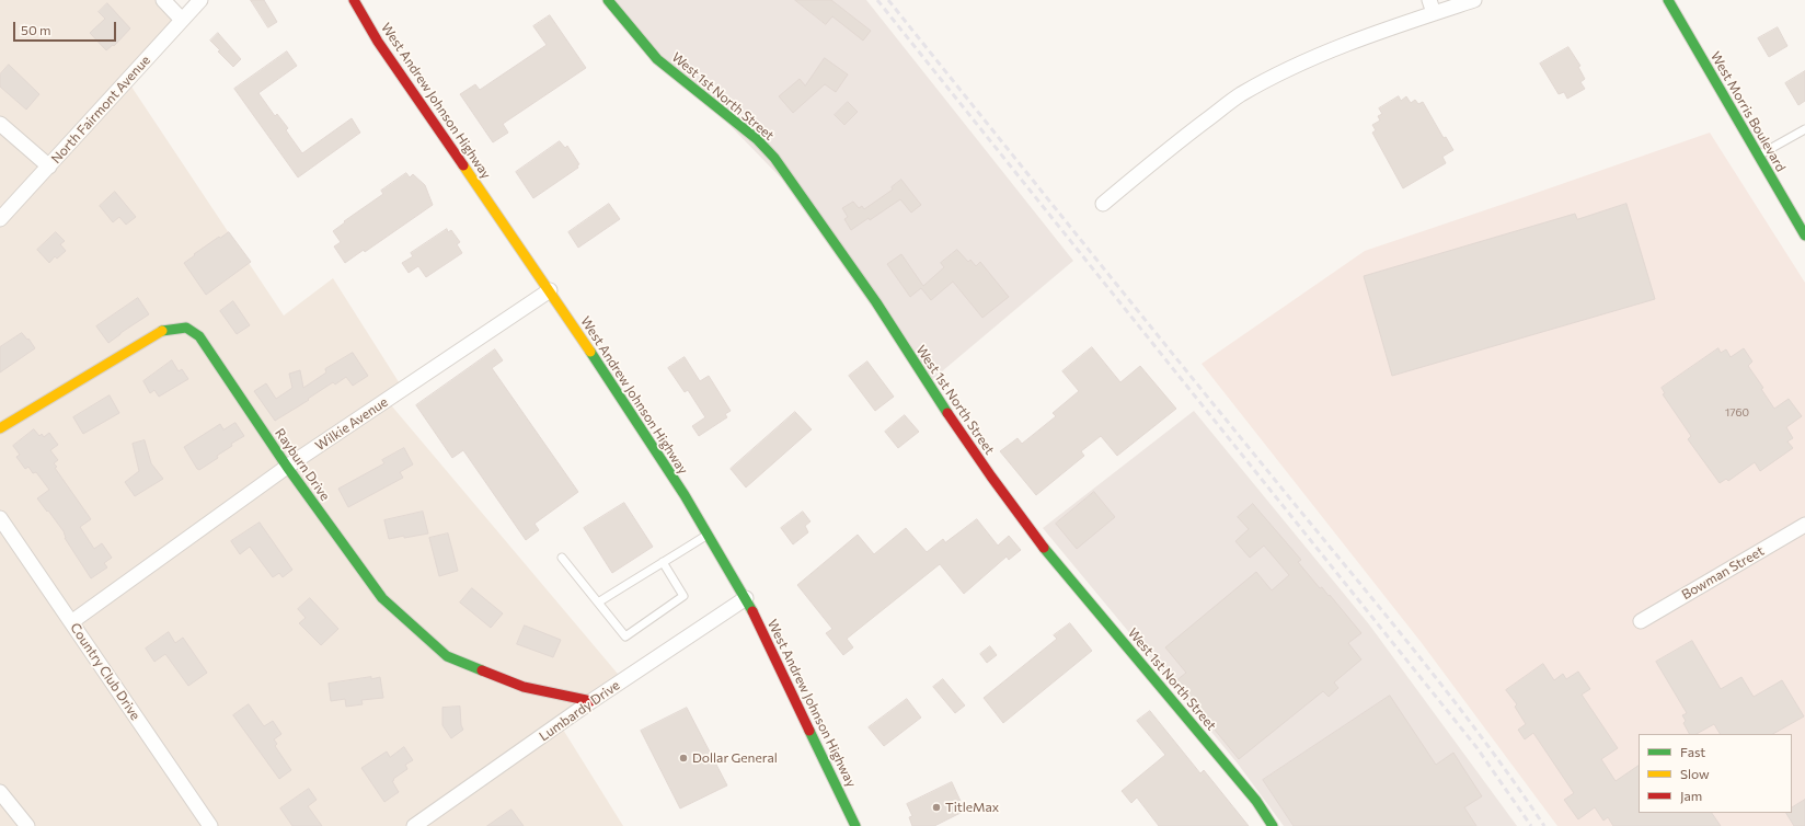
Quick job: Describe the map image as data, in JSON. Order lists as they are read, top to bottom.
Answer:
{
  "streets": {
    "street": [
      "West 1st North Street",
      "West Andrew Johnson Highway",
      "North Fairmont Avenue",
      "West Morris Boulevard",
      "Wilkie Avenue",
      "Rayburn Drive",
      "Bowman Street",
      "Country Club Drive",
      "Lumbardy Drive"
    ]
  },
  "crossings": [
    ["West Andrew Johnson Highway", "Wilkie Avenue"],
    ["West Andrew Johnson Highway", "Lumbardy Drive"],
    ["Wilkie Avenue", "Rayburn Drive"],
    ["Wilkie Avenue", "Country Club Drive"],
    ["Rayburn Drive", "Lumbardy Drive"]
  ],
  "places": ["Dollar General", "TitleMax"],
  "house_numbers": ["1760"],
  "legend": ["Fast", "Slow", "Jam"],
  "scale_bar": "50 m"
}
